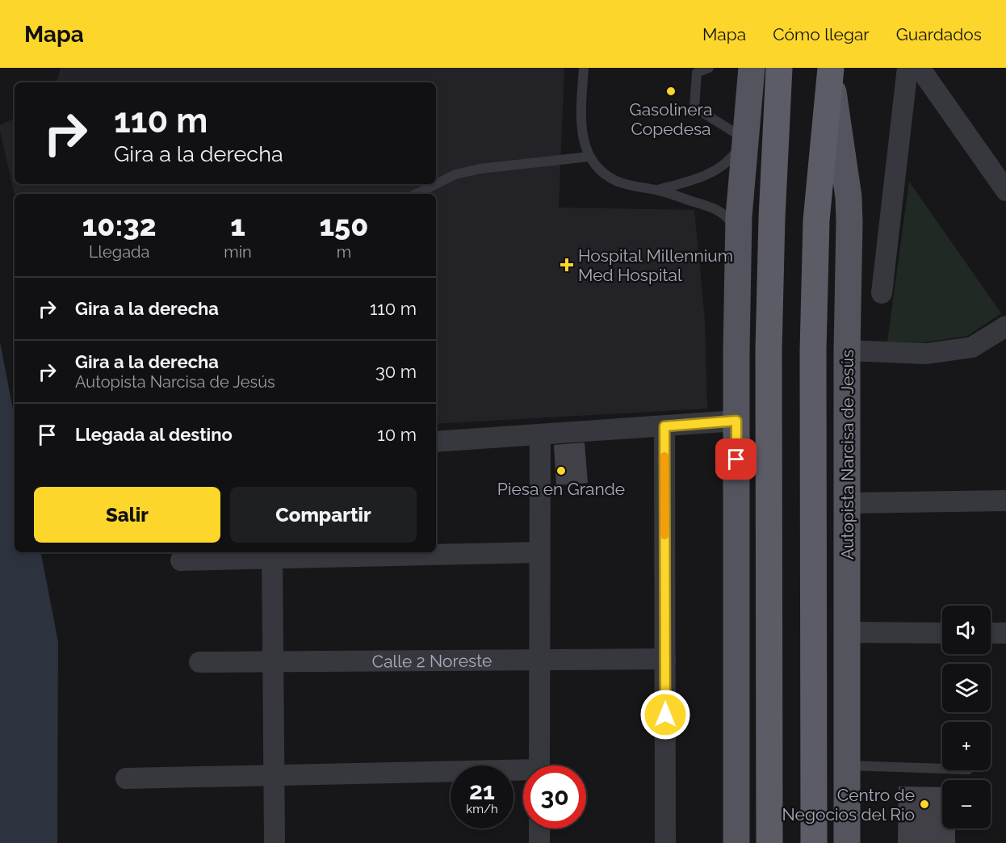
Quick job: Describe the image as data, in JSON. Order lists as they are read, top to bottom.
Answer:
{
  "streets": {
    "highway": ["Autopista Narcisa de Jesús"],
    "street": ["Calle 2 Noreste"]
  },
  "places": {
    "other": ["Gasolinera Copedesa", "Piesa en Grande", "Centro de Negocios del Rio"],
    "health": ["Hospital Millennium Med Hospital"]
  },
  "page": {
    "header": "Mapa",
    "nav": ["Mapa", "Cómo llegar", "Guardados"],
    "turn": ["110 m", "Gira a la derecha"],
    "eta": [
      "10:32",
      "Llegada",
      "1",
      "min",
      "150",
      "m"
    ],
    "list": [
      {
        "name": "Gira a la derecha",
        "value": "110 m"
      },
      {
        "name": "Gira a la derecha",
        "note": "Autopista Narcisa de Jesús",
        "value": "30 m"
      },
      {
        "name": "Llegada al destino",
        "value": "10 m"
      }
    ],
    "buttons": ["Salir", "Compartir"],
    "map_buttons": ["+", "−"],
    "speed": "21 km/h",
    "limit": "30"
  }
}
